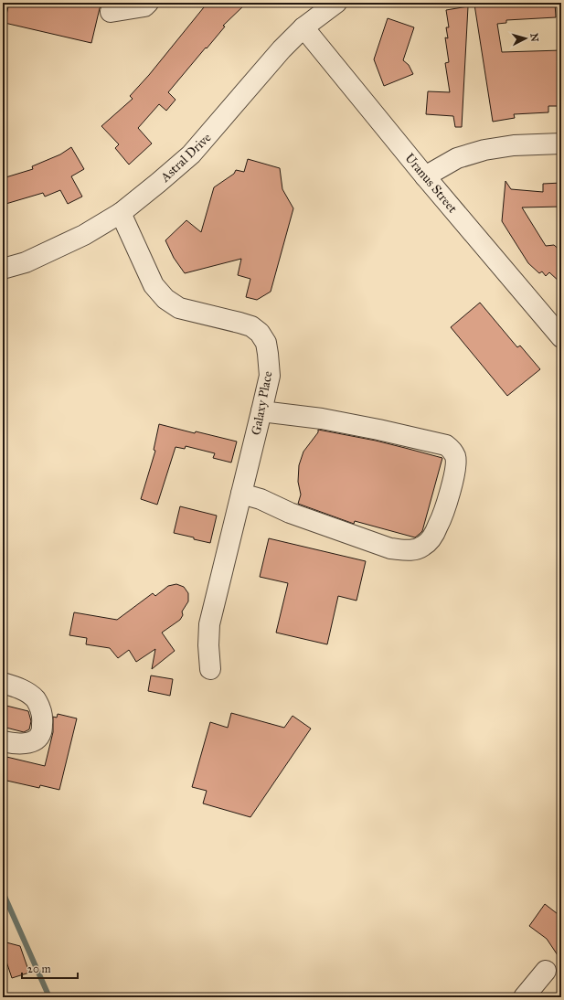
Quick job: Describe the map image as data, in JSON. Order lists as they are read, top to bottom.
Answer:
{
  "streets": {
    "street": ["Astral Drive", "Uranus Street", "Galaxy Place"]
  },
  "crossings": [
    ["Astral Drive", "Uranus Street"],
    ["Astral Drive", "Galaxy Place"]
  ],
  "scale_bar": "20 m",
  "north": "right"
}
